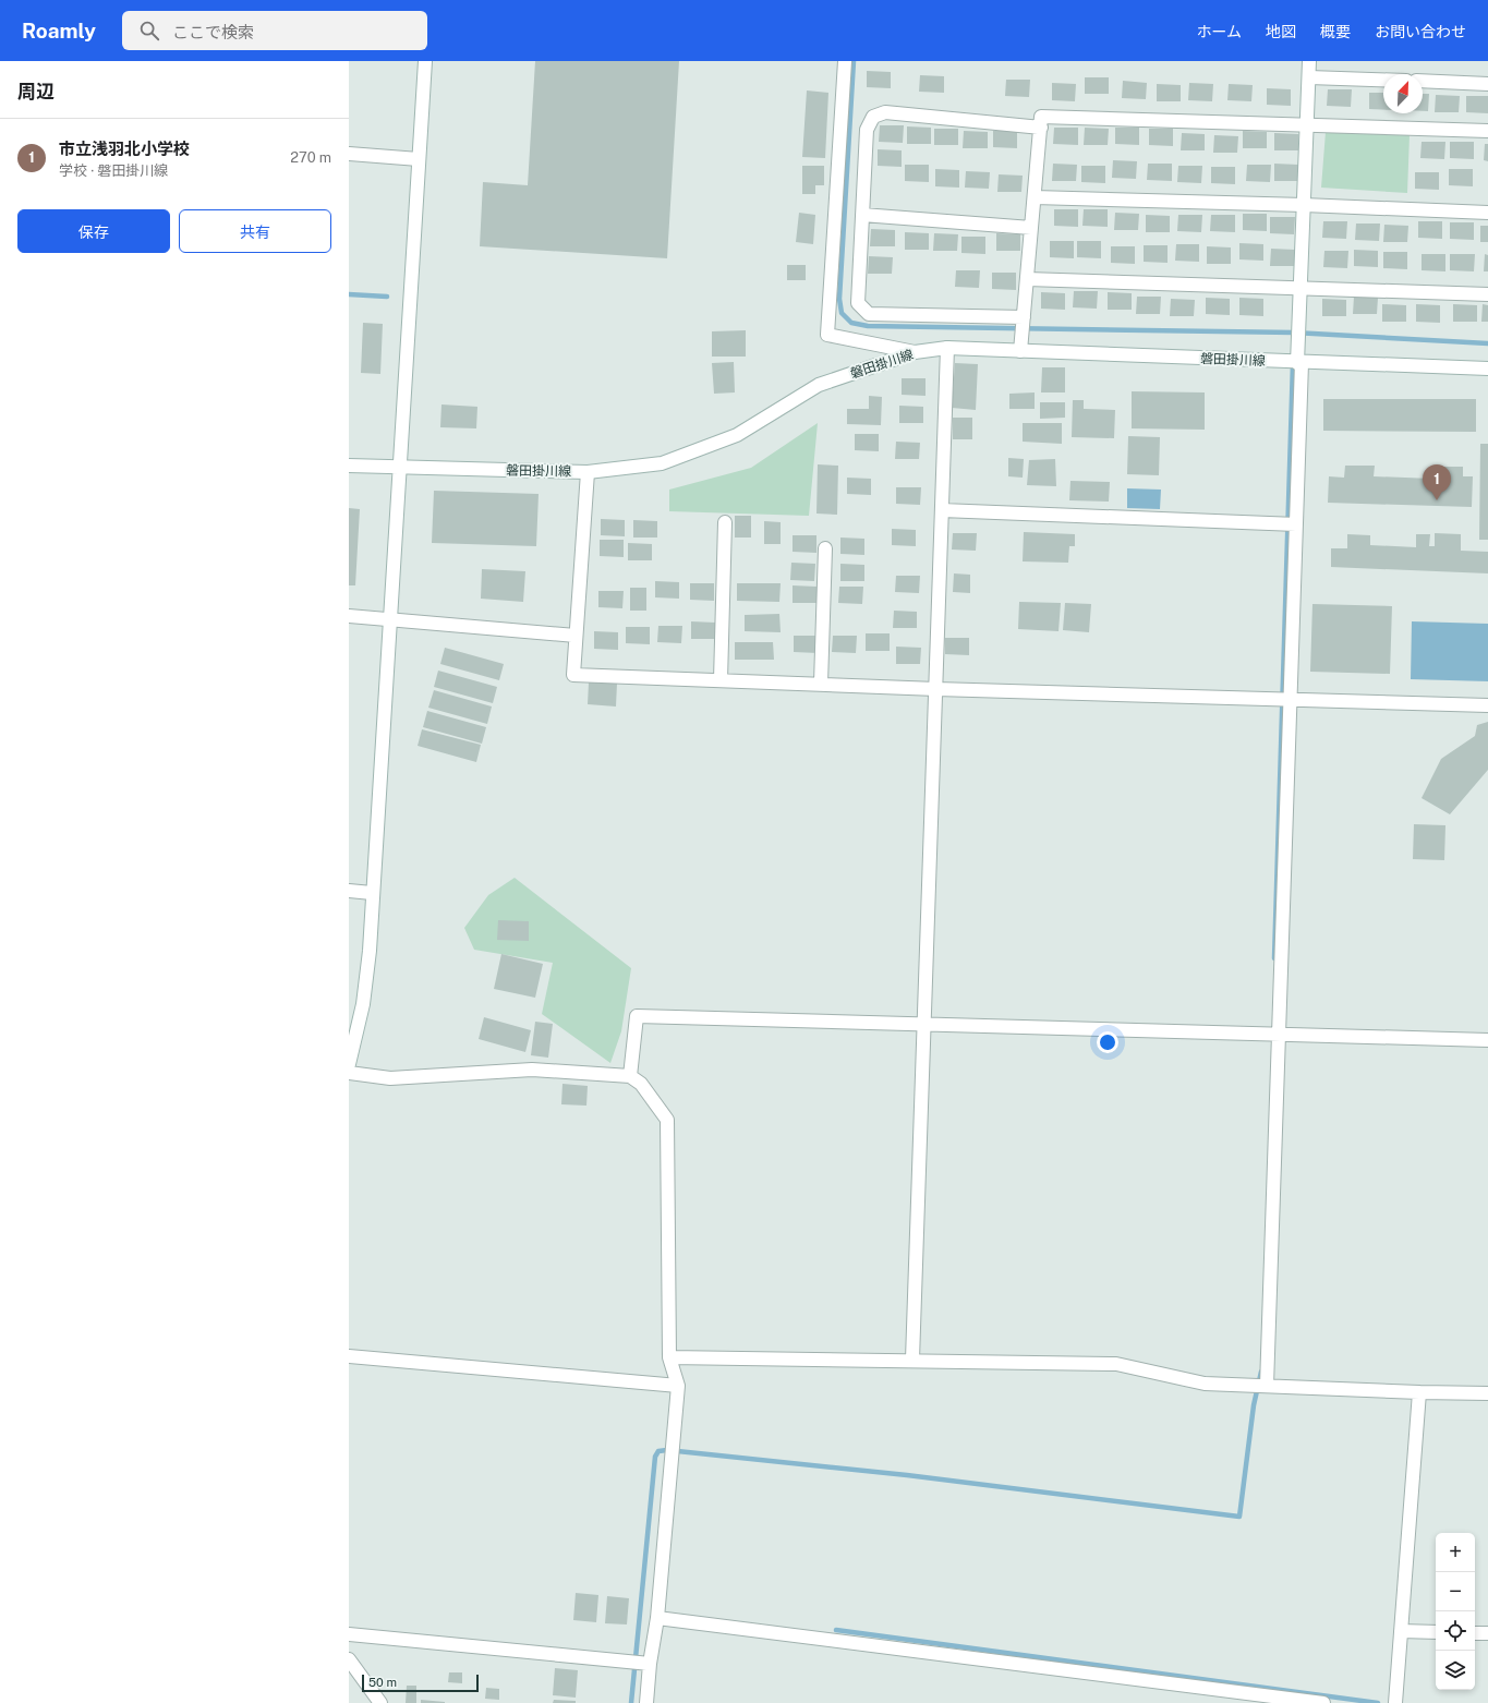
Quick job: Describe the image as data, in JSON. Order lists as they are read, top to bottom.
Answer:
{
  "streets": {
    "street": ["磐田掛川線"]
  },
  "scale_bar": "50 m",
  "north": "top right",
  "page": {
    "header": "Roamly",
    "search": "ここで検索",
    "nav": [
      "ホーム",
      "地図",
      "概要",
      "お問い合わせ"
    ],
    "heading": "周辺",
    "list": [
      {
        "mark": "1",
        "name": "市立浅羽北小学校",
        "note": "学校 · 磐田掛川線",
        "value": "270 m"
      }
    ],
    "buttons": ["保存", "共有"],
    "pins": "1",
    "map_buttons": ["+", "−"],
    "scale": "50 m"
  }
}
